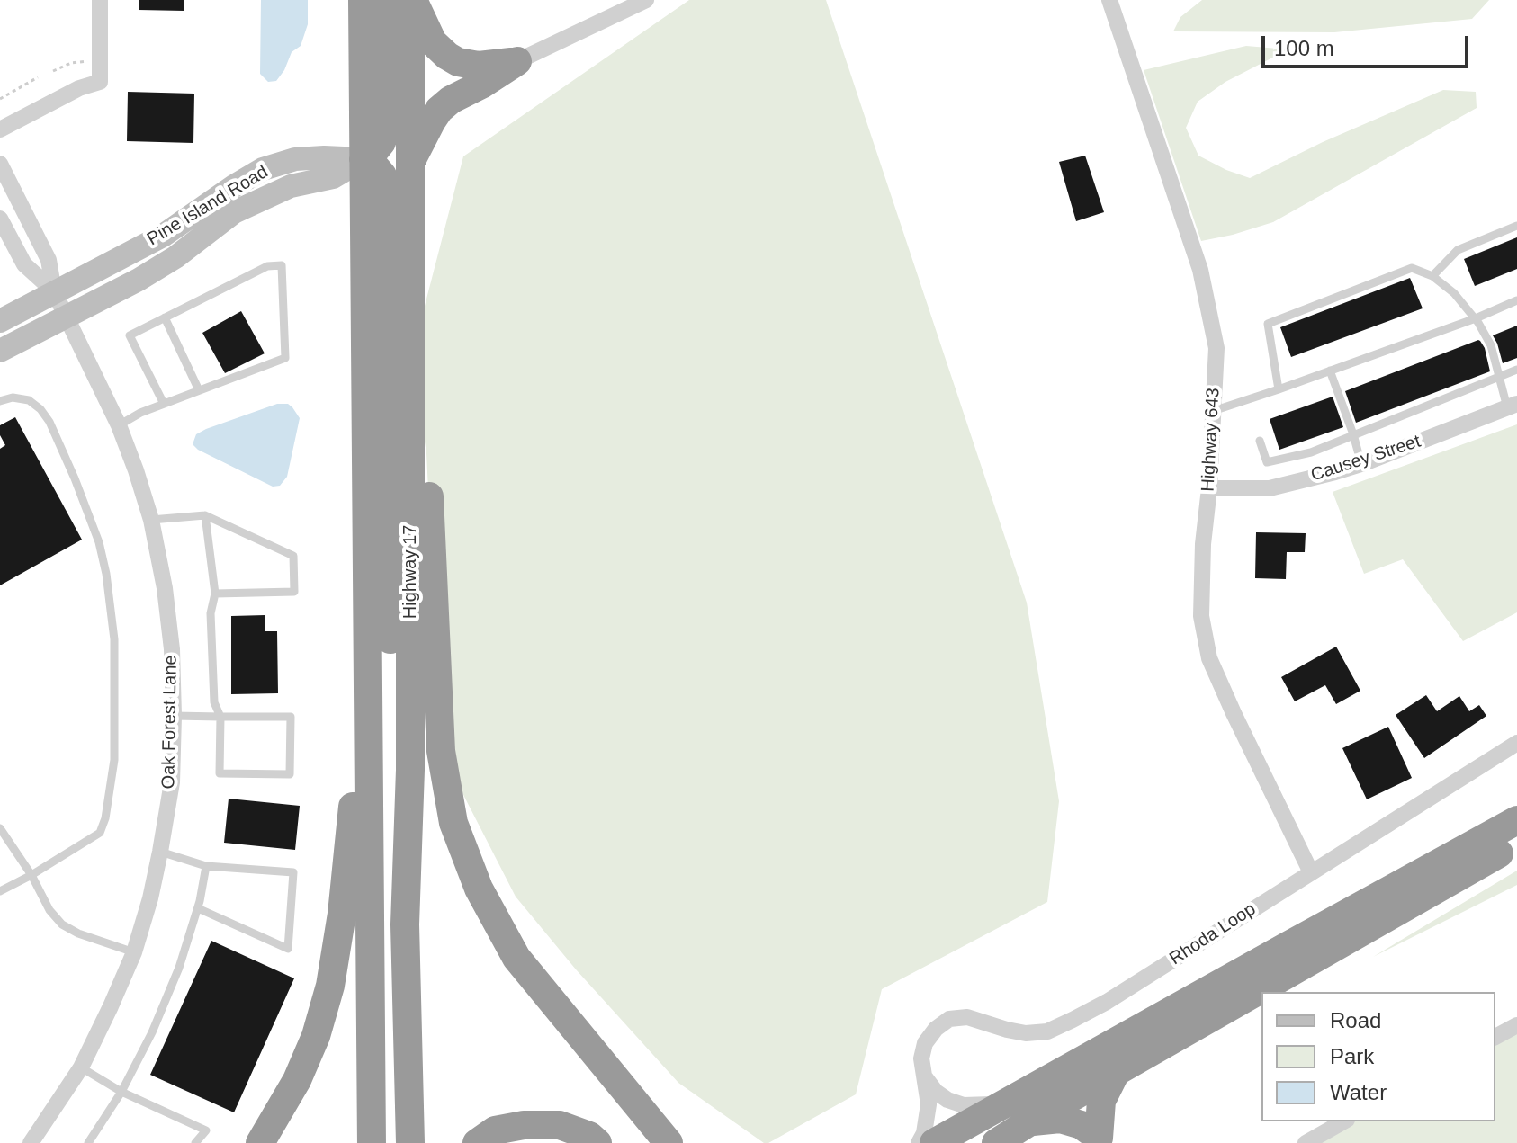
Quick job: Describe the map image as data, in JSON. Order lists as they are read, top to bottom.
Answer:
{
  "streets": {
    "highway": ["Highway 17"],
    "street": [
      "Pine Island Road",
      "Highway 643",
      "Causey Street",
      "Oak Forest Lane",
      "Rhoda Loop"
    ]
  },
  "crossings": [
    ["Pine Island Road", "Oak Forest Lane"],
    ["Highway 643", "Causey Street"],
    ["Highway 643", "Rhoda Loop"]
  ],
  "legend": ["Road", "Park", "Water"],
  "scale_bar": "100 m"
}
